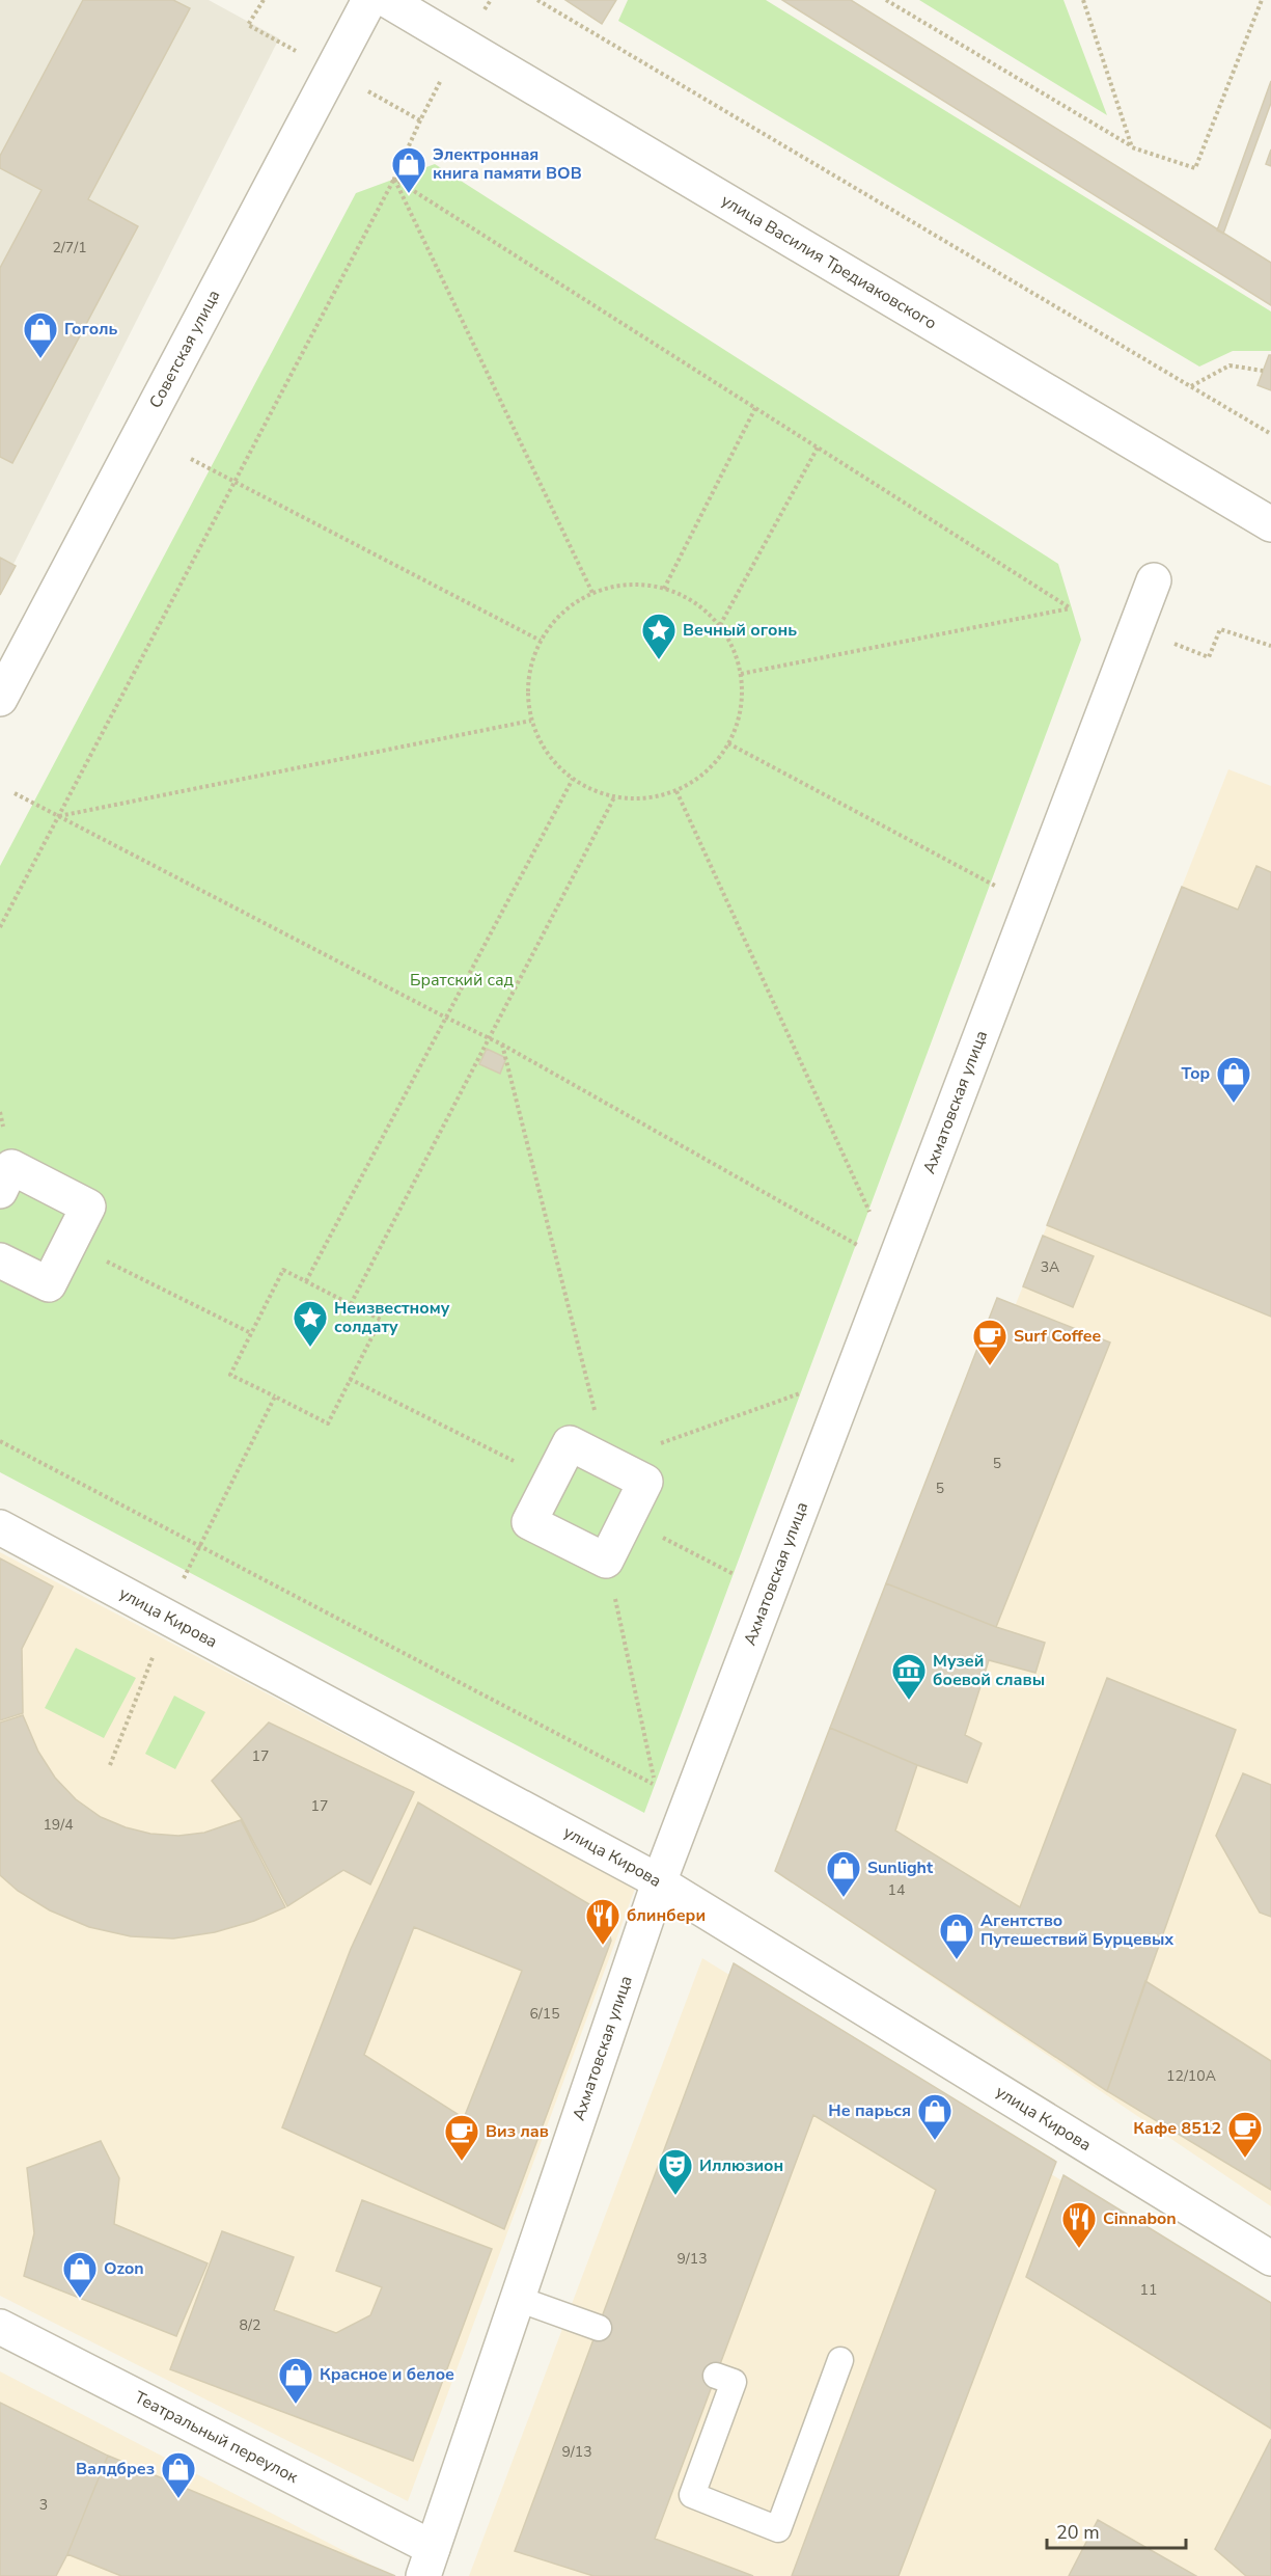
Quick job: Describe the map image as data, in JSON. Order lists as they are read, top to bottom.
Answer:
{
  "streets": {
    "street": [
      "улица Василия Тредиаковского",
      "Советская улица",
      "Ахматовская улица",
      "улица Кирова",
      "Театральный переулок"
    ]
  },
  "crossings": [
    ["Ахматовская улица", "улица Кирова"],
    ["Ахматовская улица", "Театральный переулок"]
  ],
  "parks": ["Братский сад"],
  "places": {
    "shop": [
      "Электронная книга памяти ВОВ",
      "Гоголь",
      "Top",
      "Sunlight",
      "Агентство Путешествий Бурцевых",
      "Не парься",
      "Ozon",
      "Красное и белое",
      "Валдбрез"
    ],
    "place": ["Вечный огонь", "Неизвестному солдату"],
    "cafe": ["Surf Coffee", "Кафе 8512", "Виз лав"],
    "museum": ["Музей боевой славы"],
    "restaurant": ["блинбери", "Cinnabon"],
    "theatre": ["Иллюзион"]
  },
  "house_numbers": [
    "2/7/1",
    "3А",
    "5",
    "5",
    "17",
    "17",
    "19/4",
    "14",
    "6/15",
    "12/10А",
    "9/13",
    "11",
    "8/2",
    "9/13",
    "3"
  ],
  "scale_bar": "20 m"
}
